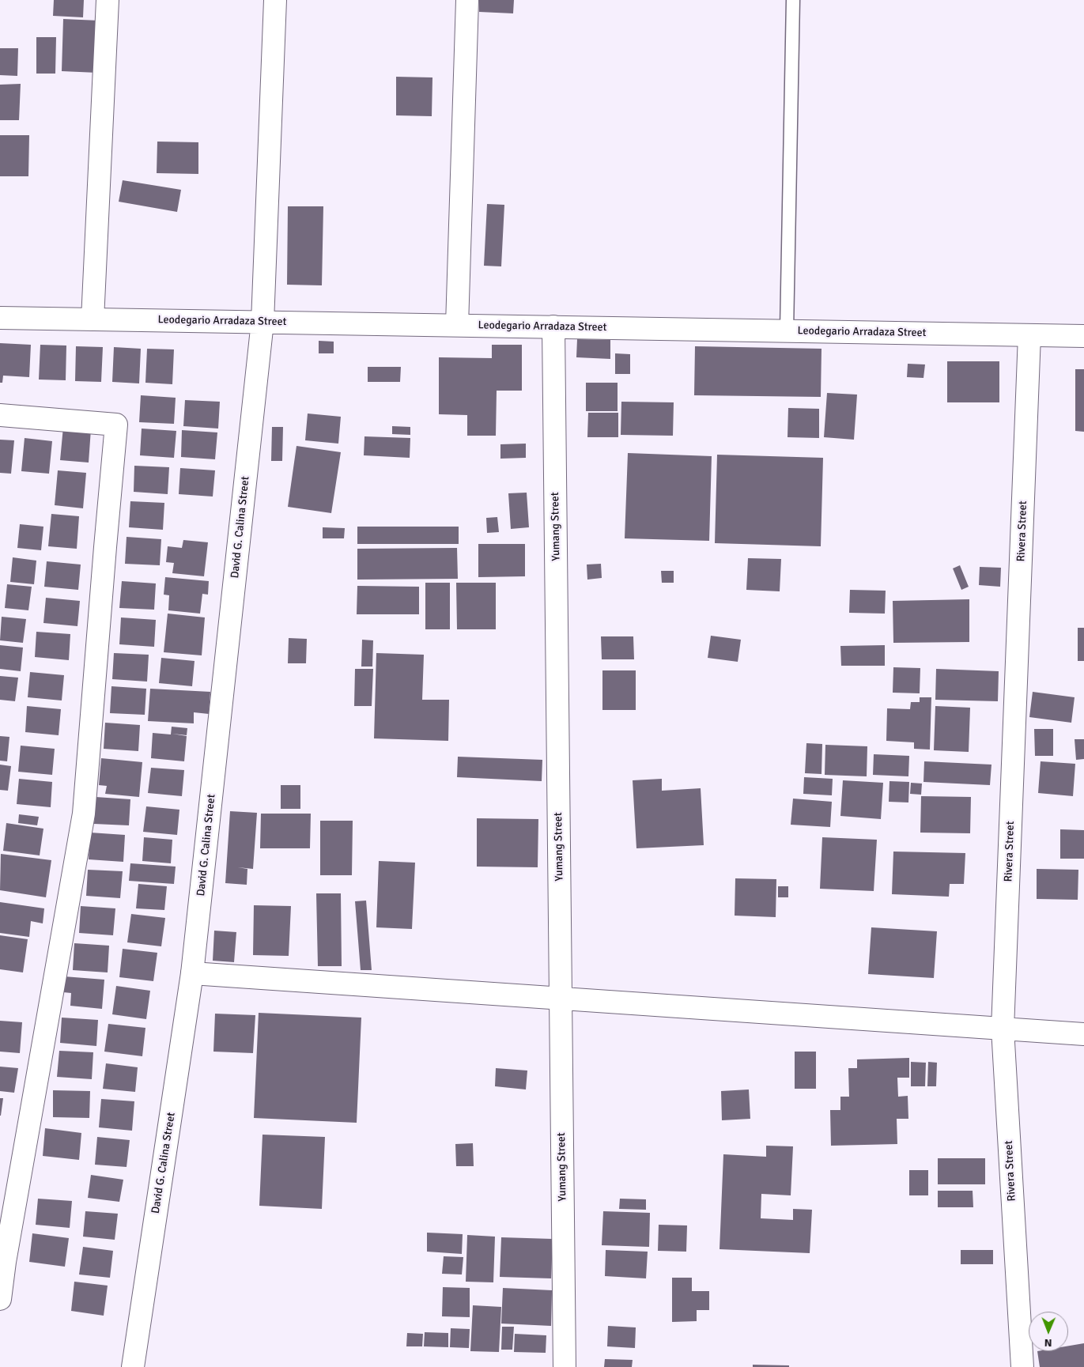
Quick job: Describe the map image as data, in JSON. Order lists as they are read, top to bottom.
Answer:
{
  "streets": {
    "street": [
      "Leodegario Arradaza Street",
      "Yumang Street",
      "David G. Calina Street",
      "Rivera Street"
    ]
  },
  "crossings": [
    ["Leodegario Arradaza Street", "Yumang Street"],
    ["Leodegario Arradaza Street", "David G. Calina Street"],
    ["Leodegario Arradaza Street", "Rivera Street"]
  ],
  "north": "bottom"
}
